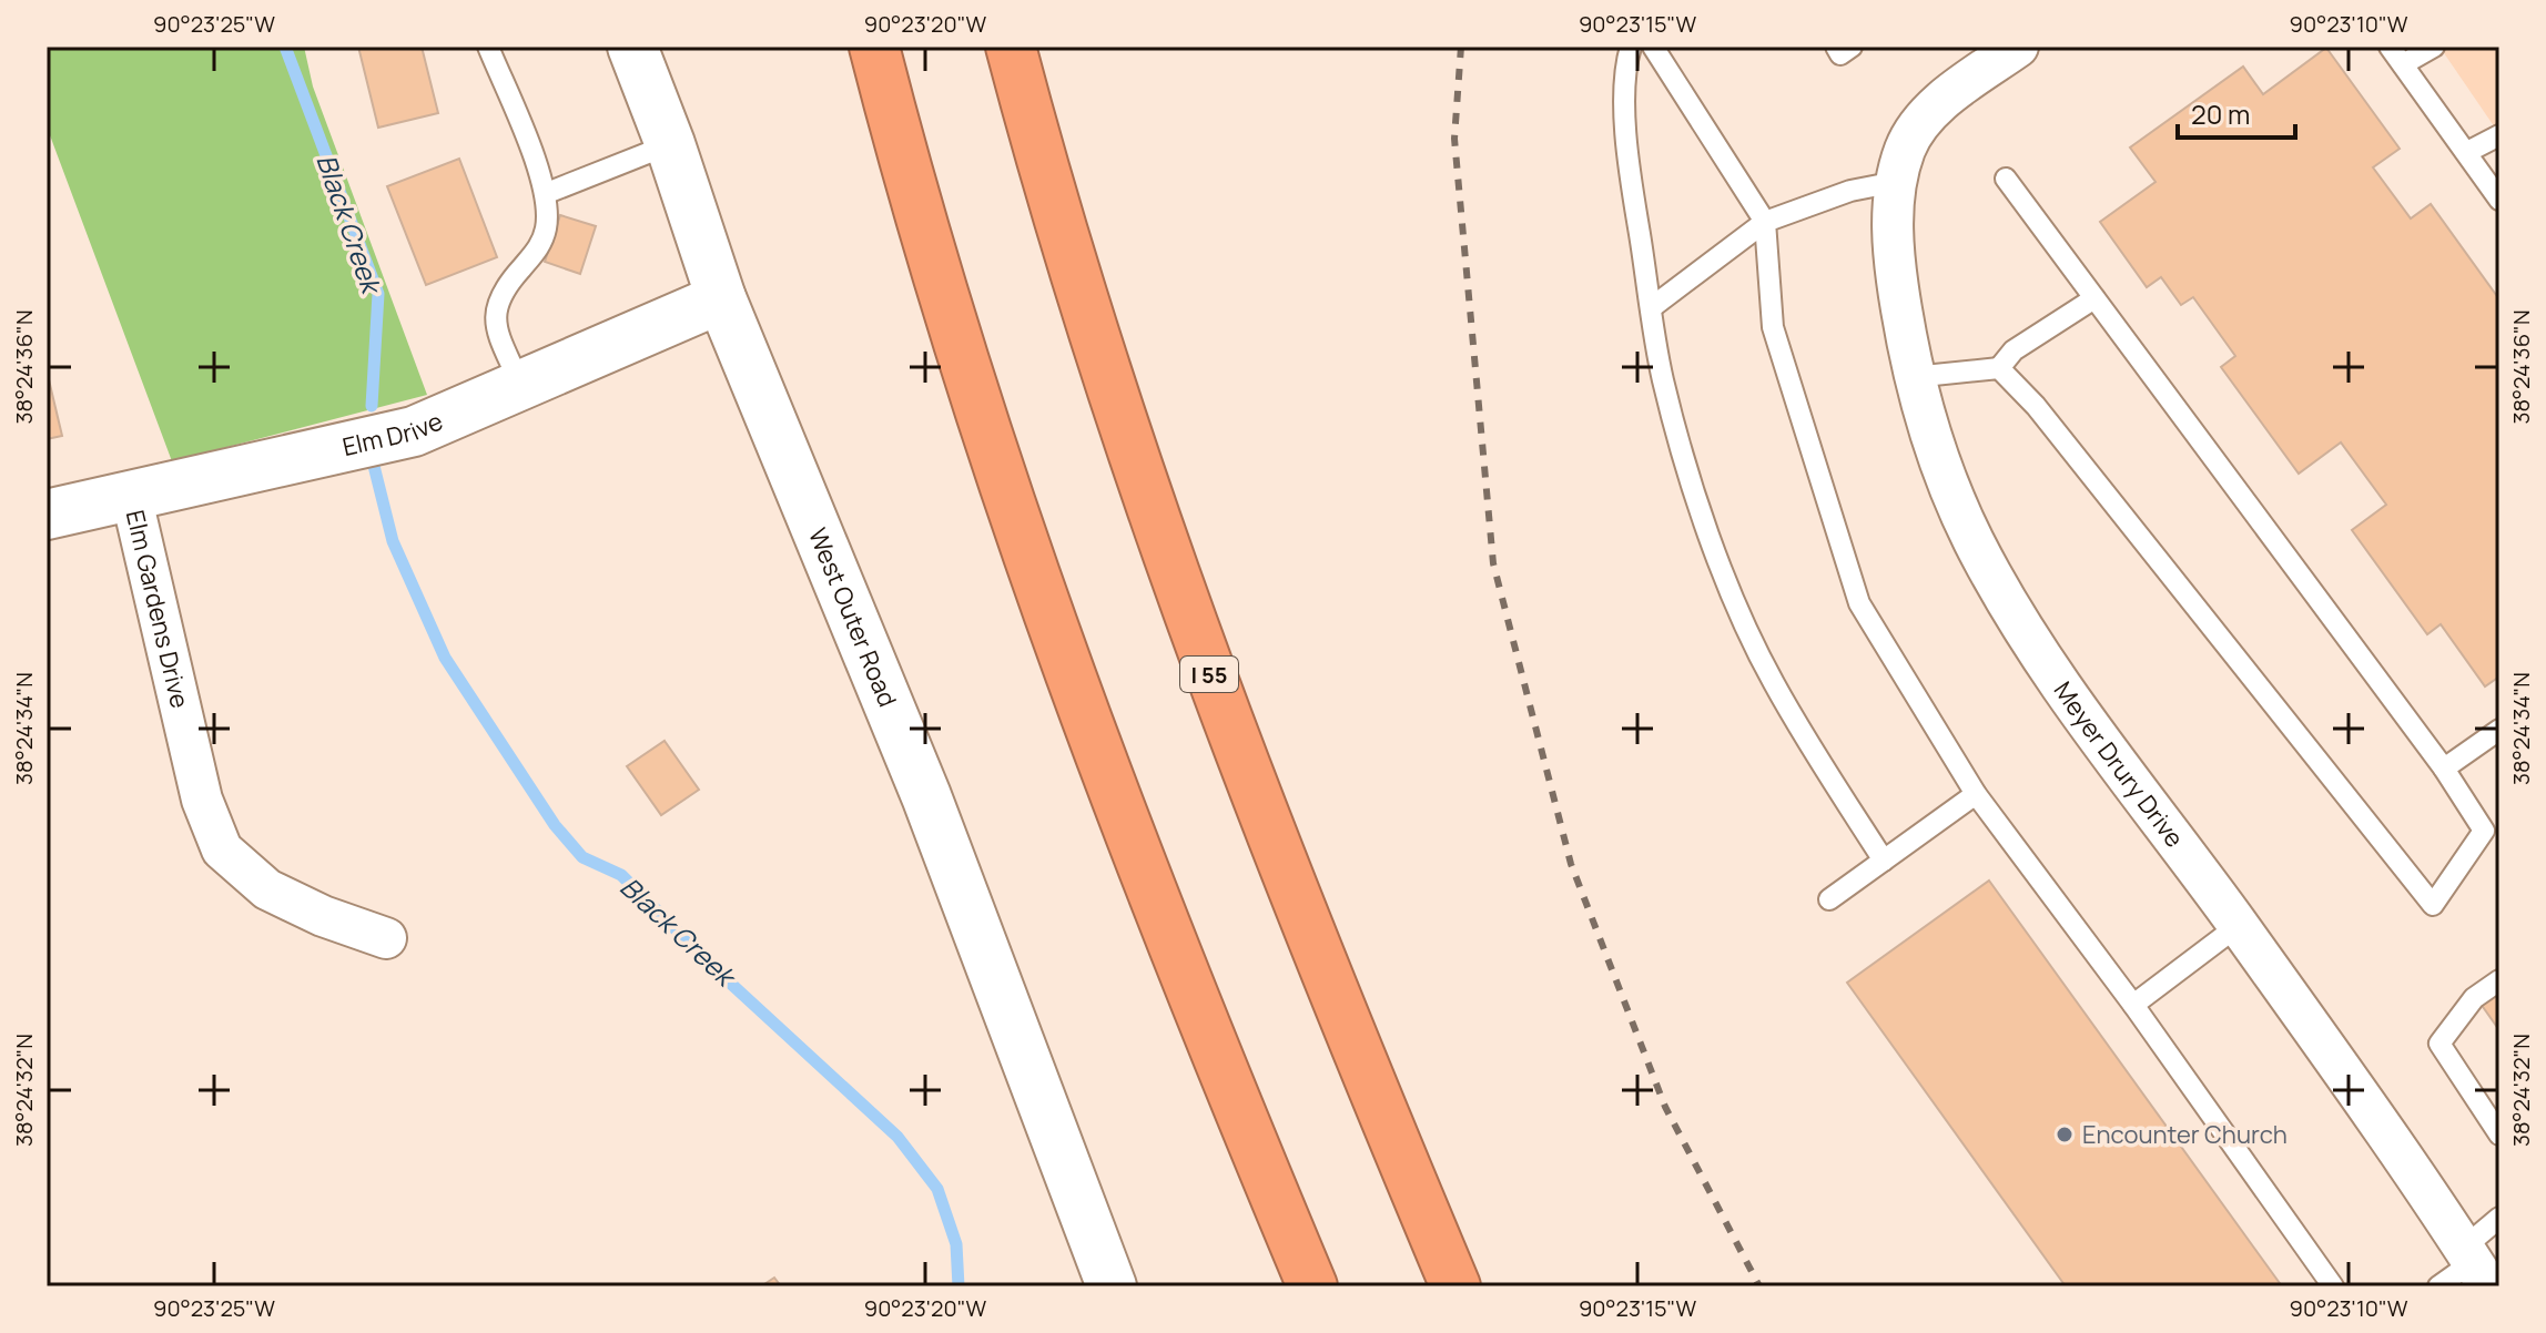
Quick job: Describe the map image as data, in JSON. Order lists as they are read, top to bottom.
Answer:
{
  "streets": {
    "highway": ["I 55"],
    "street": [
      "Elm Drive",
      "Elm Gardens Drive",
      "West Outer Road",
      "Meyer Drury Drive"
    ]
  },
  "crossings": [
    ["Elm Drive", "Elm Gardens Drive"],
    ["Elm Drive", "West Outer Road"]
  ],
  "water": ["Black Creek"],
  "places": ["Encounter Church"],
  "scale_bar": "20 m",
  "coordinates": [
    "90°23'25\"W",
    "90°23'20\"W",
    "90°23'15\"W",
    "90°23'10\"W",
    "38°24'36\"N",
    "38°24'34\"N",
    "38°24'32\"N"
  ]
}
